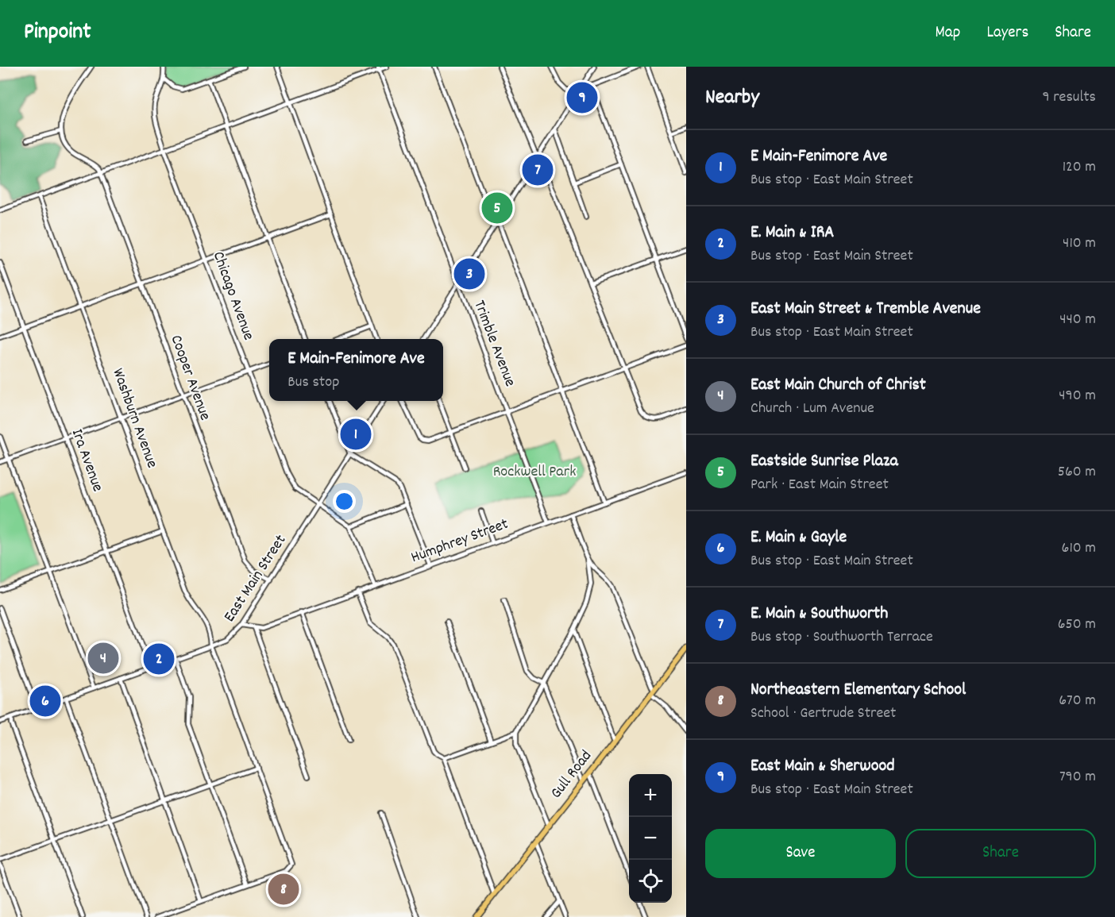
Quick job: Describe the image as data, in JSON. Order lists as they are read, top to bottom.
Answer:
{
  "streets": {
    "main road": ["Gull Road"],
    "street": [
      "Chicago Avenue",
      "Trimble Avenue",
      "Cooper Avenue",
      "Washburn Avenue",
      "Ira Avenue",
      "Humphrey Street",
      "East Main Street"
    ]
  },
  "crossings": [
    ["Chicago Avenue", "East Main Street"],
    ["Trimble Avenue", "Humphrey Street"],
    ["Cooper Avenue", "East Main Street"],
    ["Washburn Avenue", "East Main Street"],
    ["Ira Avenue", "East Main Street"],
    ["Humphrey Street", "East Main Street"]
  ],
  "parks": ["Rockwell Park"],
  "page": {
    "header": "Pinpoint",
    "nav": ["Map", "Layers", "Share"],
    "heading": ["Nearby", "9 results"],
    "pins": [
      "9",
      "7",
      "5",
      "3",
      "1",
      "4",
      "2",
      "6",
      "8"
    ],
    "list": [
      {
        "mark": "1",
        "name": "E Main-Fenimore Ave",
        "note": "Bus stop · East Main Street",
        "value": "120 m"
      },
      {
        "mark": "2",
        "name": "E. Main & IRA",
        "note": "Bus stop · East Main Street",
        "value": "410 m"
      },
      {
        "mark": "3",
        "name": "East Main Street & Tremble Avenue",
        "note": "Bus stop · East Main Street",
        "value": "440 m"
      },
      {
        "mark": "4",
        "name": "East Main Church of Christ",
        "note": "Church · Lum Avenue",
        "value": "490 m"
      },
      {
        "mark": "5",
        "name": "Eastside Sunrise Plaza",
        "note": "Park · East Main Street",
        "value": "560 m"
      },
      {
        "mark": "6",
        "name": "E. Main & Gayle",
        "note": "Bus stop · East Main Street",
        "value": "610 m"
      },
      {
        "mark": "7",
        "name": "E. Main & Southworth",
        "note": "Bus stop · Southworth Terrace",
        "value": "650 m"
      },
      {
        "mark": "8",
        "name": "Northeastern Elementary School",
        "note": "School · Gertrude Street",
        "value": "670 m"
      },
      {
        "mark": "9",
        "name": "East Main & Sherwood",
        "note": "Bus stop · East Main Street",
        "value": "790 m"
      }
    ],
    "popup": ["E Main-Fenimore Ave", "Bus stop"],
    "map_buttons": ["+", "−"],
    "buttons": ["Save", "Share"]
  }
}
